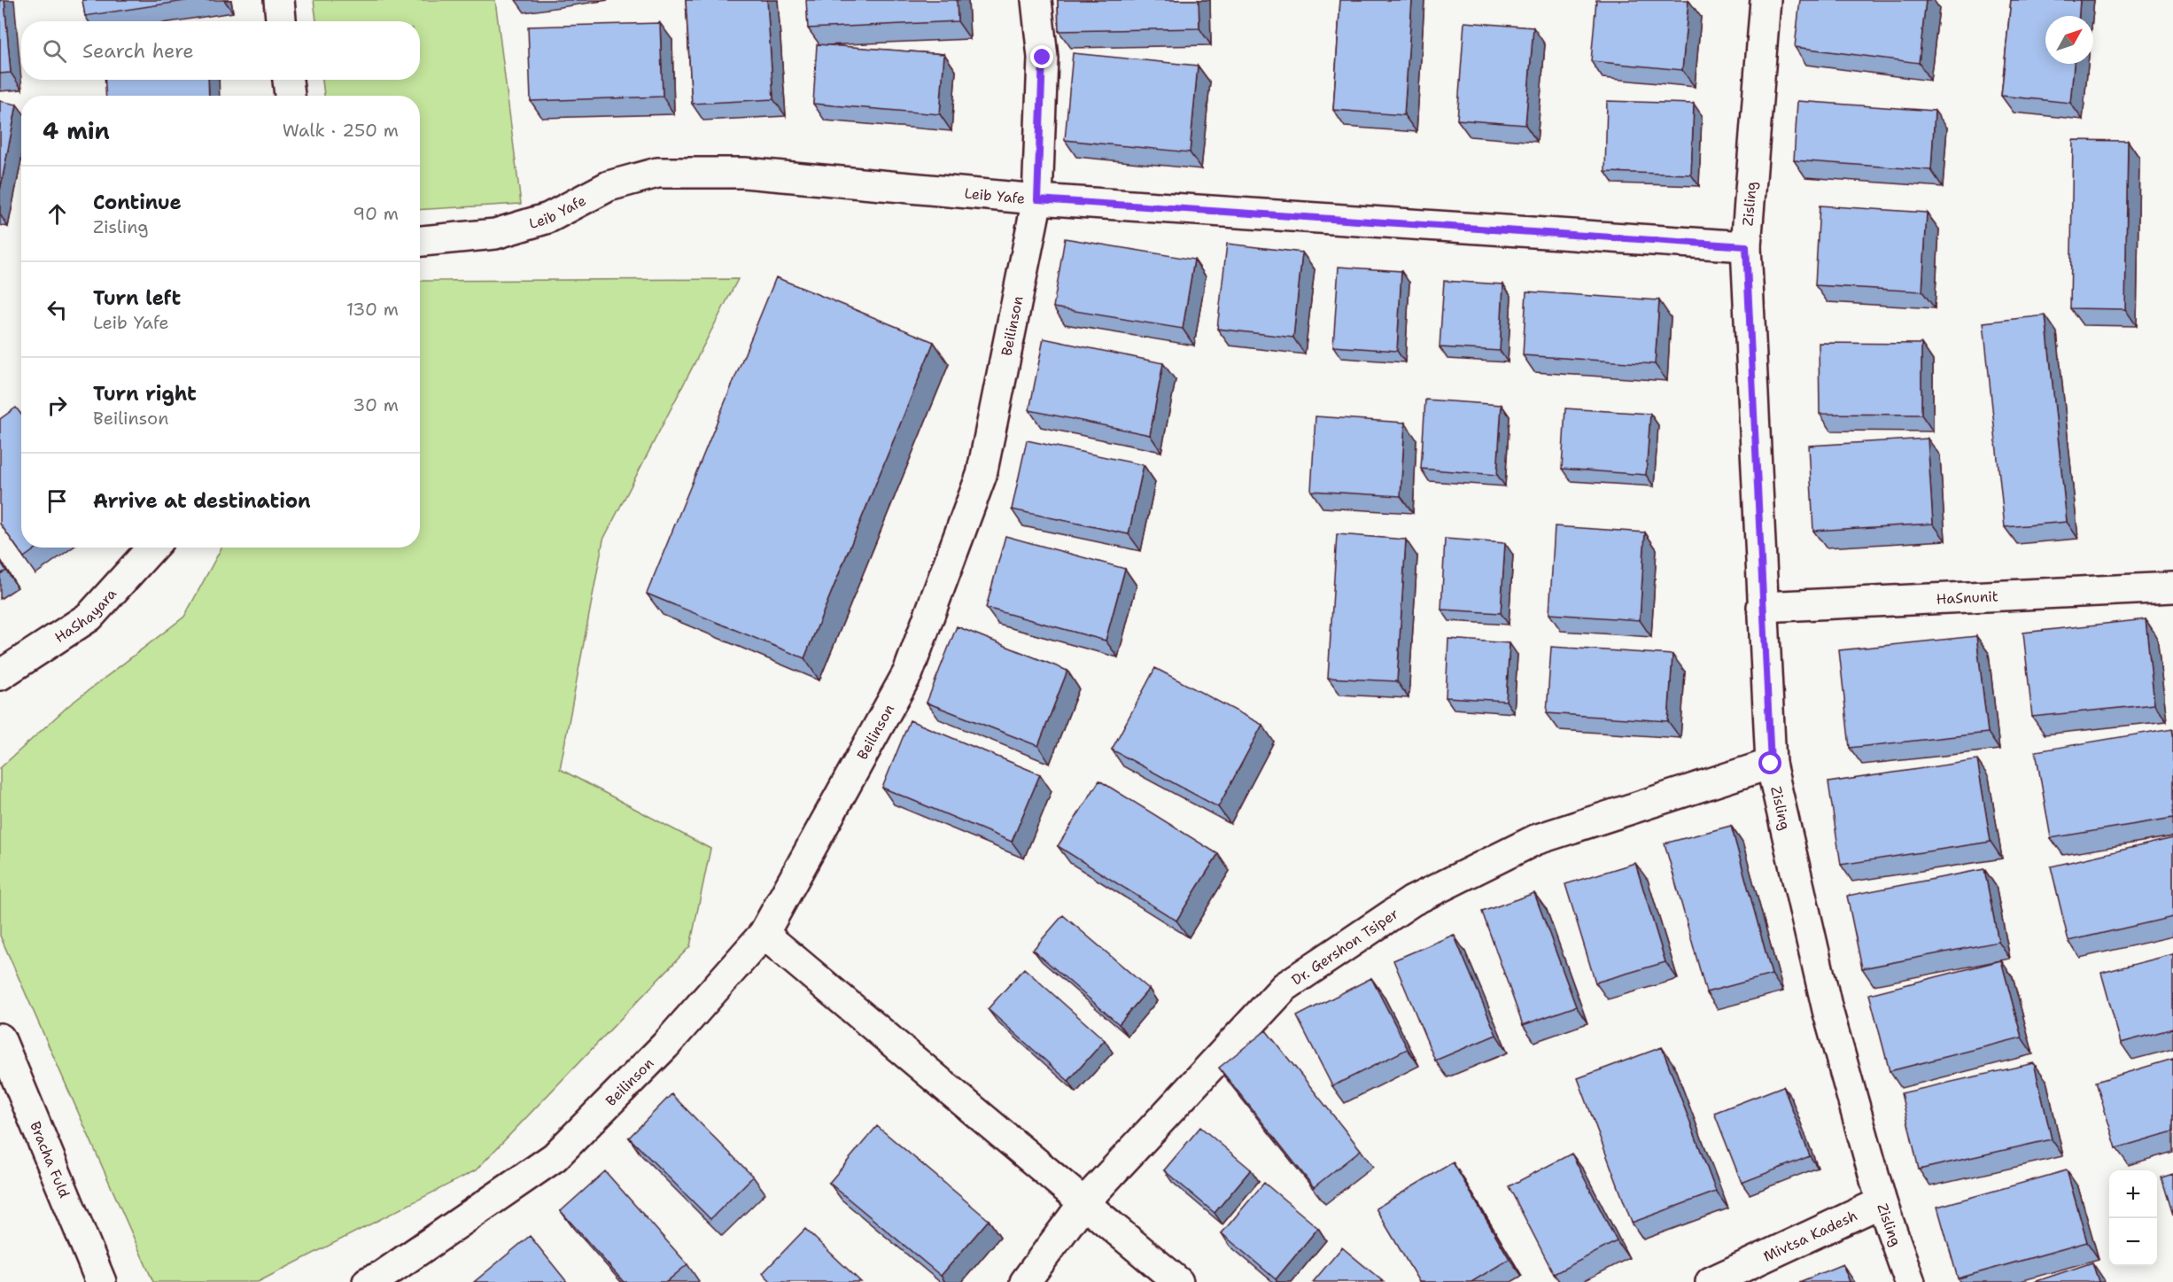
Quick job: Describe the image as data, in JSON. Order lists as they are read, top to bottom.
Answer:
{
  "streets": {
    "street": [
      "Leib Yafe",
      "Zisling",
      "Beilinson",
      "HaSnunit",
      "HaShayara",
      "Dr. Gershon Tsiper",
      "Bracha Fuld",
      "Mivtsa Kadesh"
    ]
  },
  "crossings": [
    ["Leib Yafe", "Zisling"],
    ["Leib Yafe", "Beilinson"],
    ["Zisling", "HaSnunit"],
    ["Zisling", "Dr. Gershon Tsiper"],
    ["Zisling", "Mivtsa Kadesh"]
  ],
  "north": "top right",
  "page": {
    "search": "Search here",
    "heading": ["4 min", "Walk · 250 m"],
    "list": [
      ["Continue", "Zisling", "90 m"],
      ["Turn left", "Leib Yafe", "130 m"],
      ["Turn right", "Beilinson", "30 m"],
      "Arrive at destination"
    ],
    "map_buttons": ["+", "−"]
  }
}
